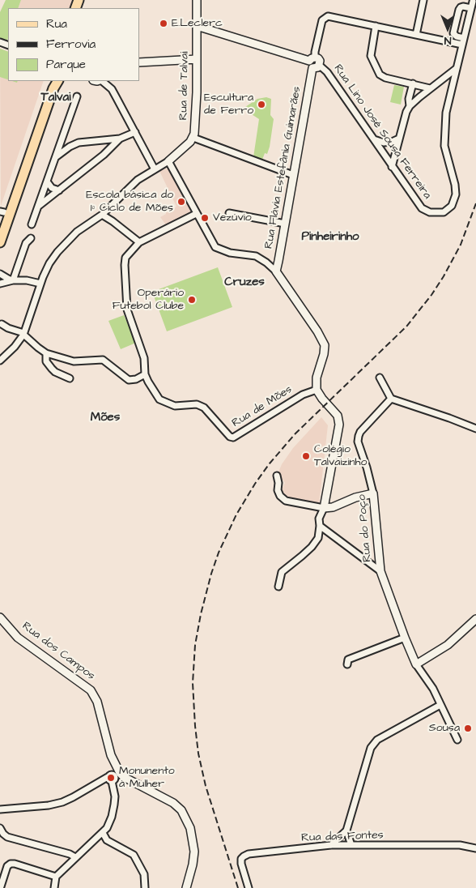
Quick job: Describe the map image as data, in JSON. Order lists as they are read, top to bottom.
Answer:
{
  "streets": {
    "street": [
      "Rua de Talvai",
      "Rua Lino José Sousa Ferreira",
      "Rua Flávia Estefânia Guimarães",
      "Rua de Mões",
      "Rua do Poço",
      "Rua dos Campos",
      "Rua das Fontes"
    ]
  },
  "crossings": [
    ["Rua Lino José Sousa Ferreira", "Rua Flávia Estefânia Guimarães"]
  ],
  "districts": [
    "Talvai",
    "Pinheirinho",
    "Cruzes",
    "Mões"
  ],
  "places": [
    "E.Leclerc",
    "Escultura de Ferro",
    "Escola básica do 1º Ciclo de Mões",
    "Vezúvio",
    "Operário Futebol Clube",
    "Colégio Talvaizinho",
    "Sousa",
    "Monunento à Mulher"
  ],
  "legend": ["Rua", "Ferrovia", "Parque"],
  "north": "bottom"
}
